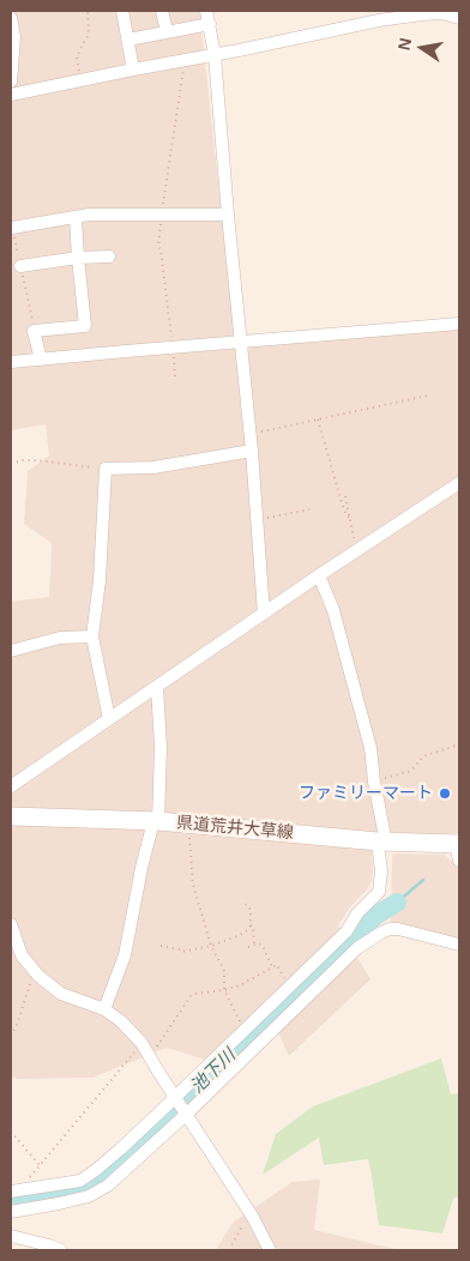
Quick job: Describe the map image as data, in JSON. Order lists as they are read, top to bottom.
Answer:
{
  "streets": {
    "main road": ["県道荒井大草線"]
  },
  "water": ["池下川"],
  "places": ["ファミリーマート"],
  "north": "left"
}
